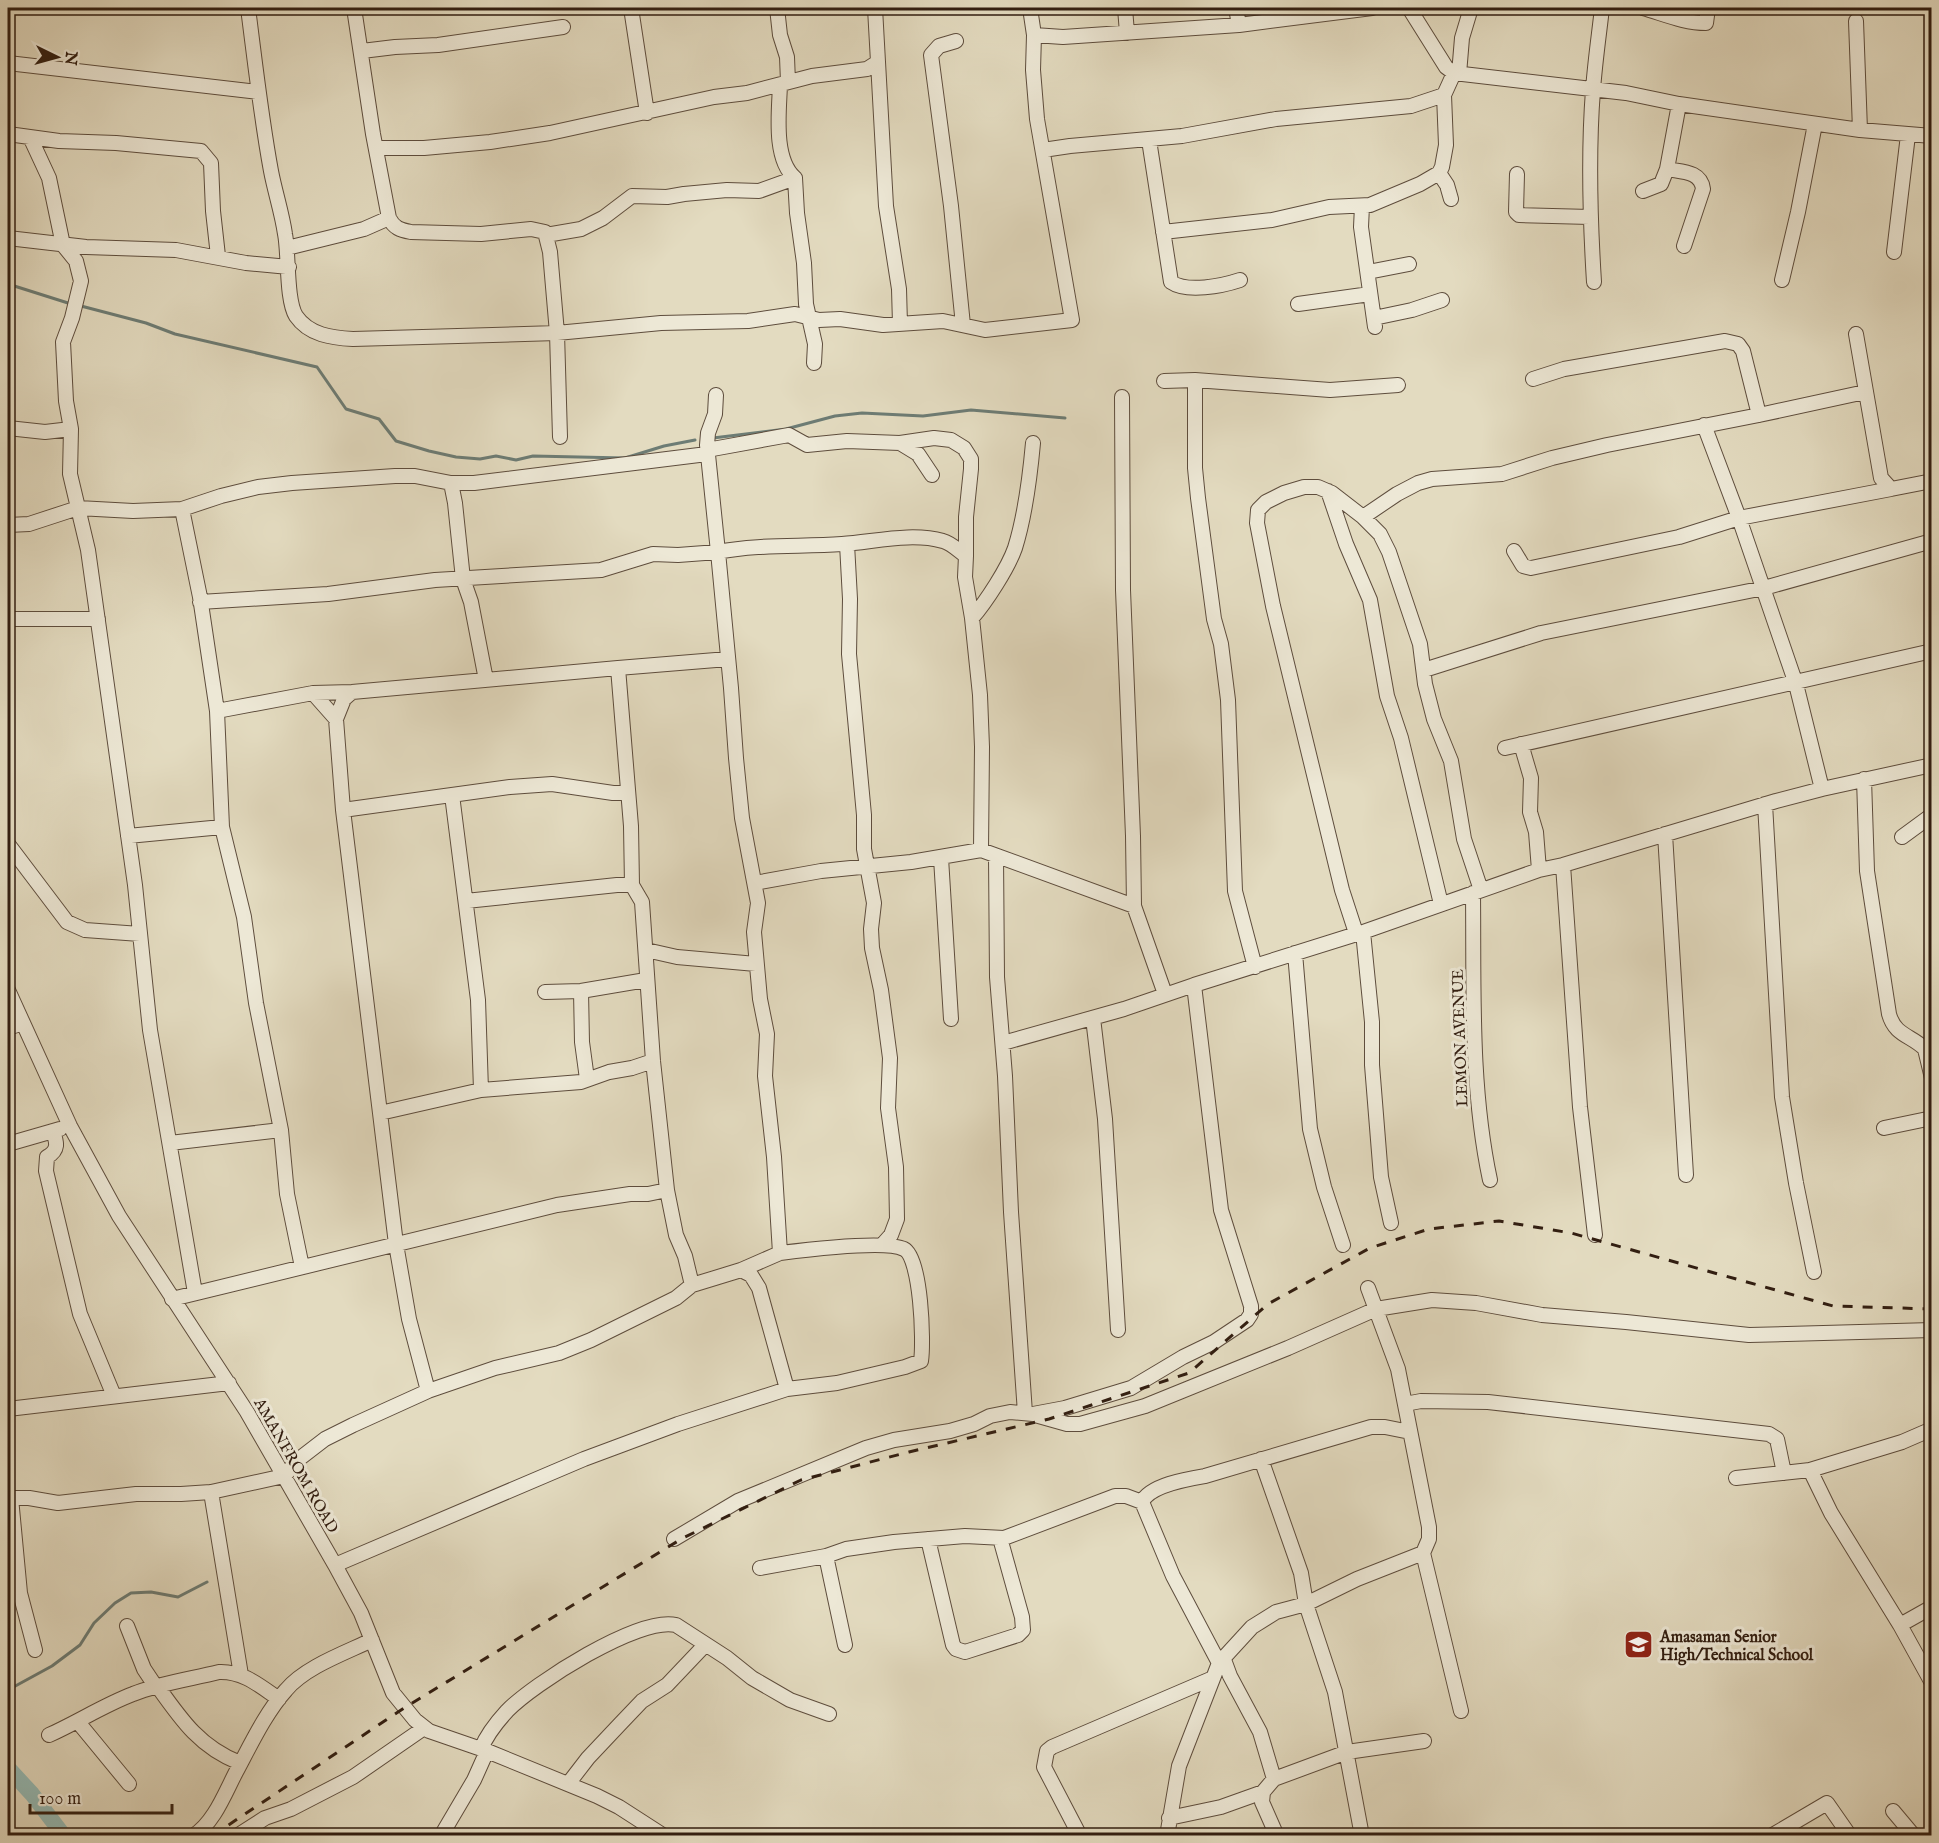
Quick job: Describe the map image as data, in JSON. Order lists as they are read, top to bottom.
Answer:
{
  "streets": {
    "street": ["LEMON AVENUE", "AMANFROM ROAD"]
  },
  "places": {
    "school or university": ["Amasaman Senior High/Technical School"]
  },
  "scale_bar": "100 m",
  "north": "right"
}
